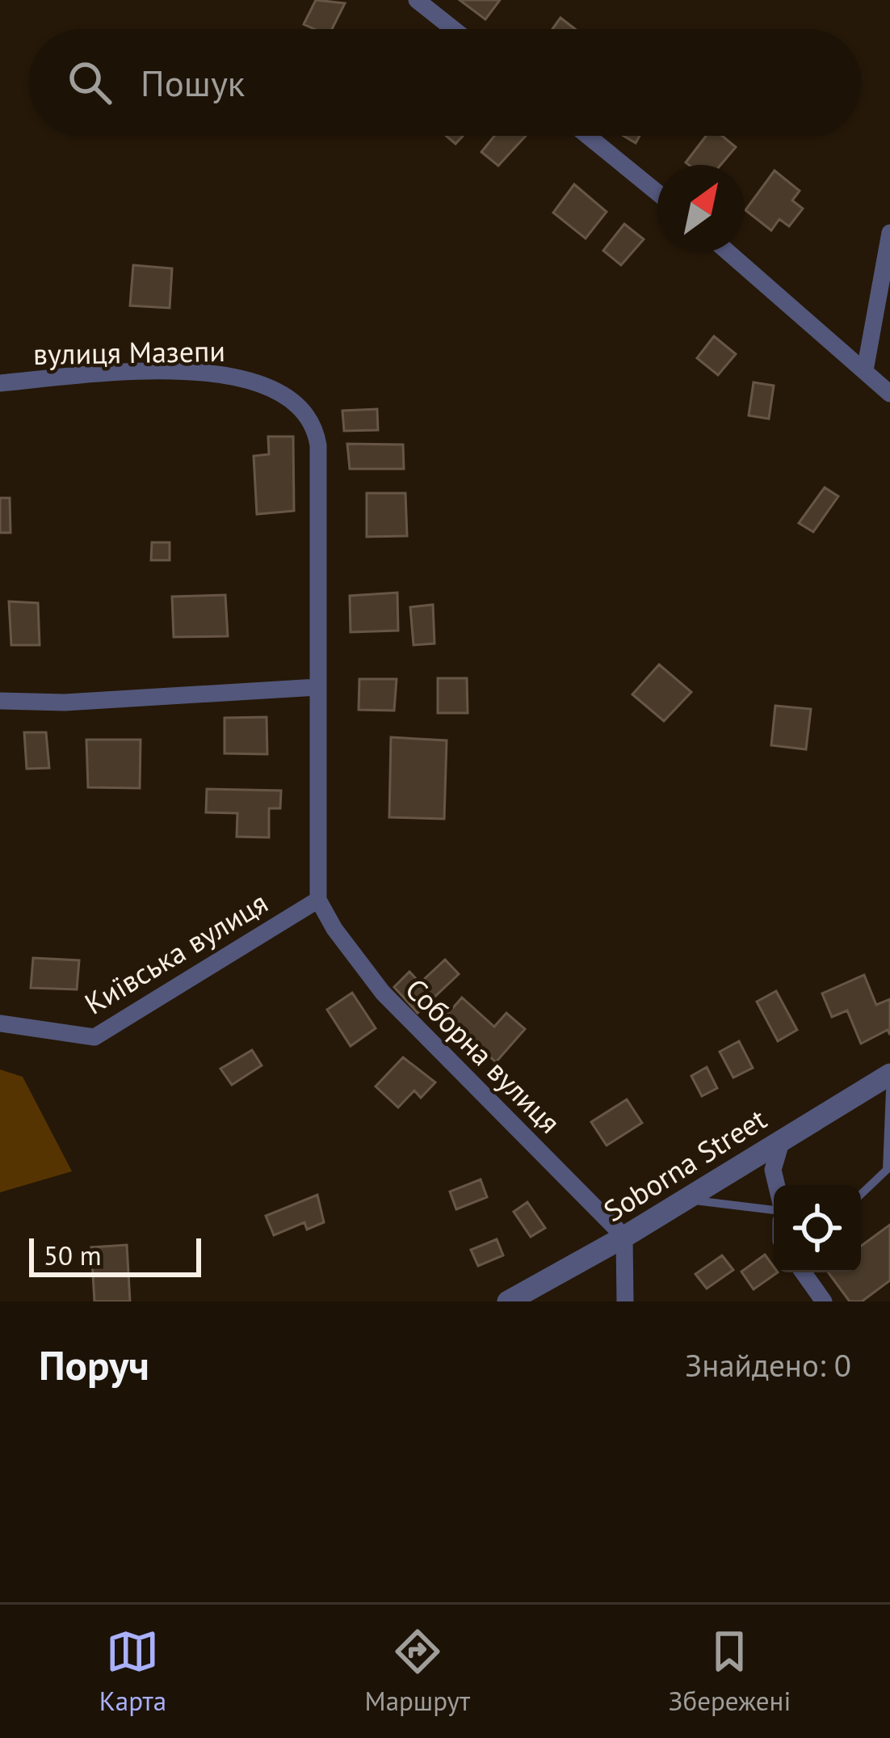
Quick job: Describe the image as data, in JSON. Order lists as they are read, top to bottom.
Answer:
{
  "streets": {
    "street": [
      "вулиця Мазепи",
      "Київська вулиця",
      "Соборна вулиця",
      "Soborna Street"
    ]
  },
  "crossings": [
    ["Київська вулиця", "Соборна вулиця"],
    ["Соборна вулиця", "Soborna Street"]
  ],
  "scale_bar": "50 m",
  "north": "top right",
  "page": {
    "search": "Пошук",
    "scale": "50 m",
    "heading": ["Поруч", "Знайдено: 0"],
    "nav": ["Карта", "Маршрут", "Збережені"]
  }
}
